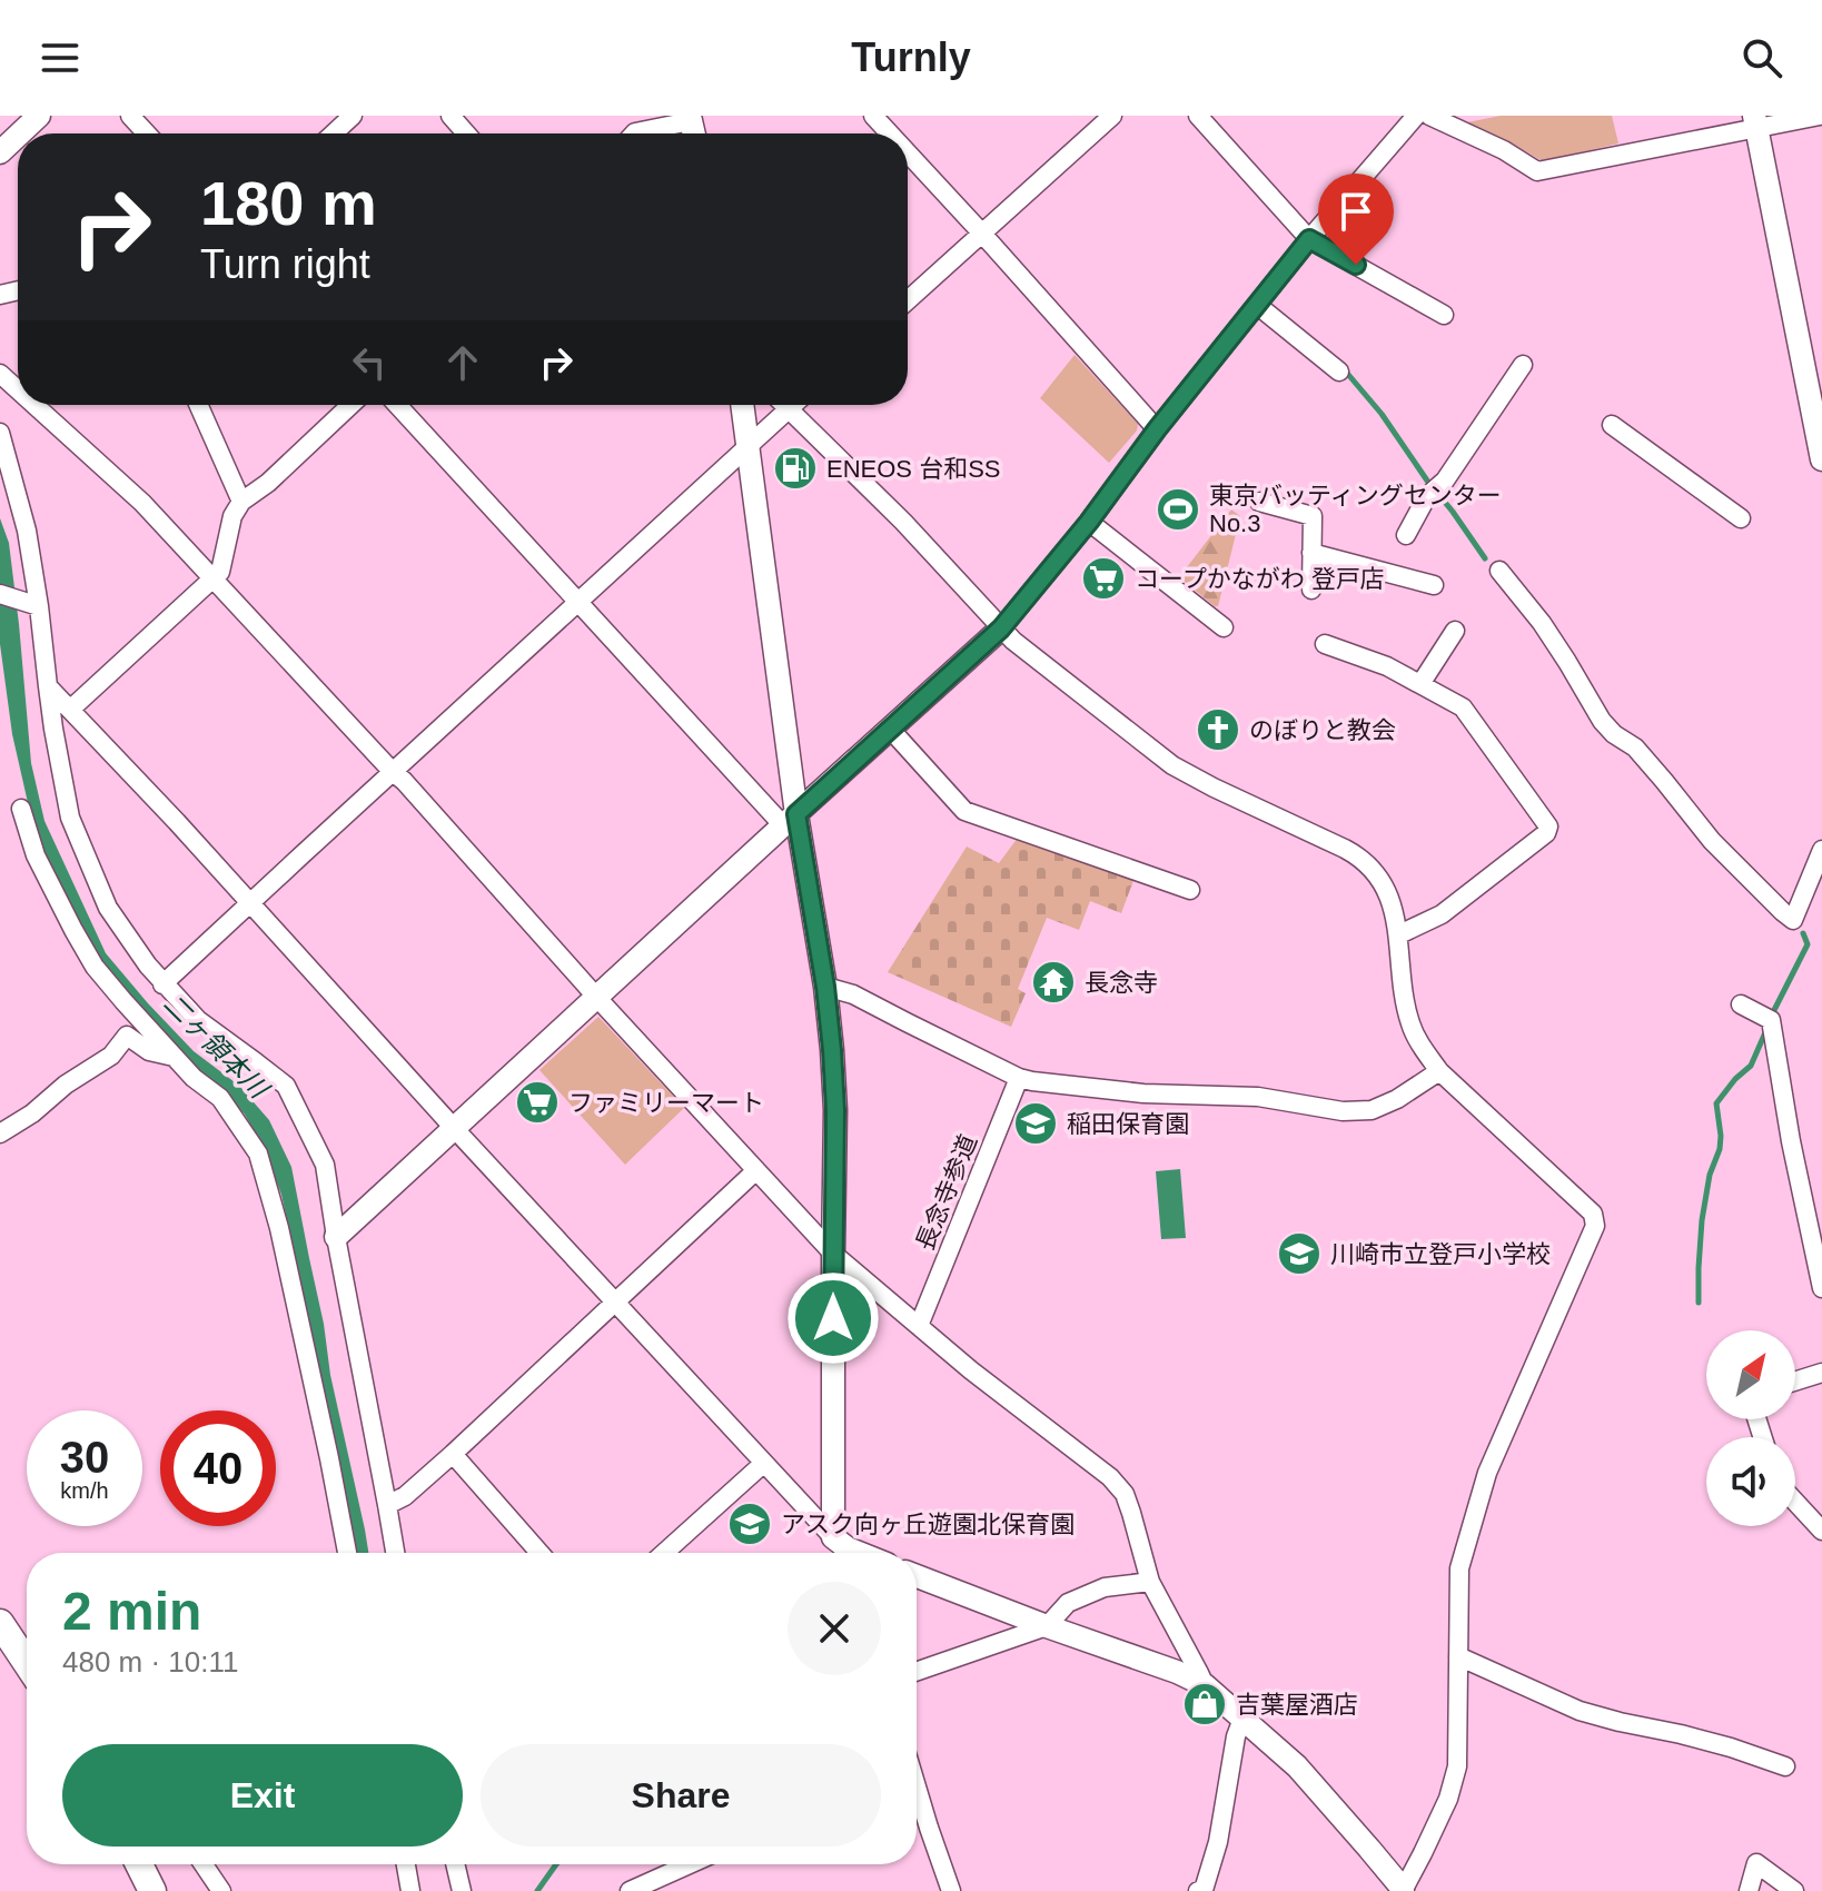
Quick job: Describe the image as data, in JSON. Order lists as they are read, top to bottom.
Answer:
{
  "streets": {
    "street": ["長念寺参道"]
  },
  "water": ["二ヶ領本川"],
  "places": {
    "fuel station": ["ENEOS 台和SS"],
    "sports": ["東京バッティングセンター No.3"],
    "supermarket": ["コープかながわ 登戸店", "ファミリーマート"],
    "church": ["のぼりと教会"],
    "temple": ["長念寺"],
    "school or university": ["稲田保育園", "川崎市立登戸小学校", "アスク向ヶ丘遊園北保育園"],
    "shop": ["吉葉屋酒店"]
  },
  "north": "top right",
  "page": {
    "header": "Turnly",
    "turn": ["180 m", "Turn right"],
    "speed": "30 km/h",
    "limit": "40",
    "heading": ["2 min", "480 m · 10:11"],
    "buttons": ["Exit", "Share"]
  }
}
